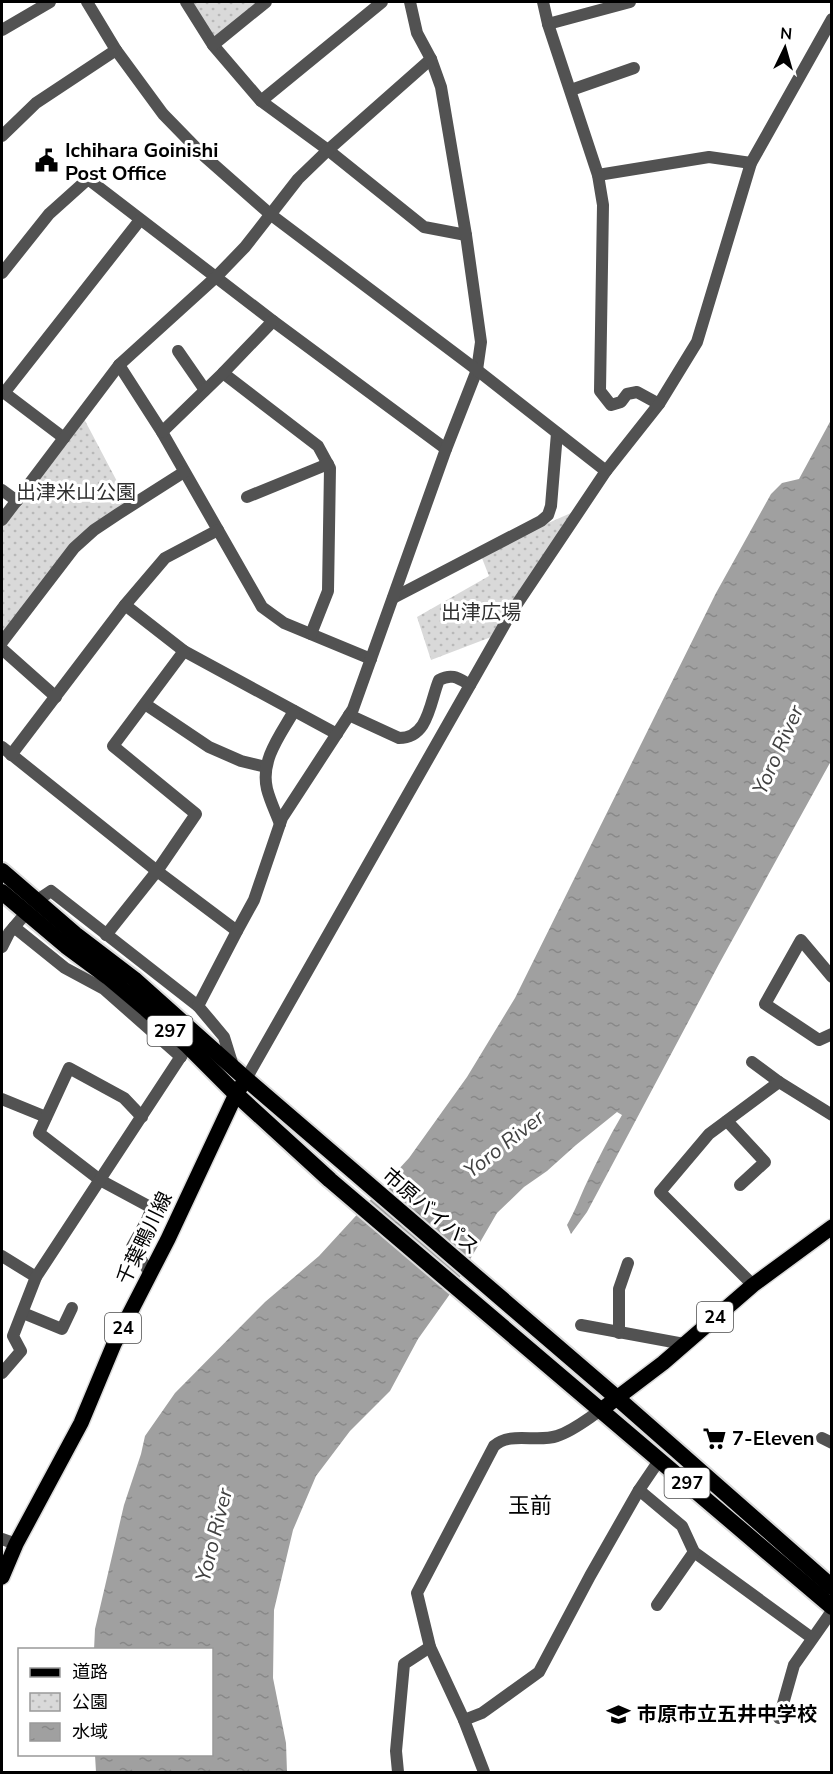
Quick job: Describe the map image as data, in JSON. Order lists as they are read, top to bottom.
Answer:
{
  "streets": {
    "highway": ["297", "市原バイパス"],
    "main road": ["千葉鴨川線", "24"]
  },
  "crossings": [
    ["市原バイパス", "千葉鴨川線"],
    ["市原バイパス", "24"]
  ],
  "districts": ["玉前"],
  "water": ["Yoro River"],
  "parks": ["出津米山公園", "出津広場"],
  "places": {
    "public building": ["Ichihara Goinishi Post Office"],
    "supermarket": ["7-Eleven"],
    "school or university": ["市原市立五井中学校"]
  },
  "legend": ["道路", "公園", "水域"],
  "north": "top"
}
